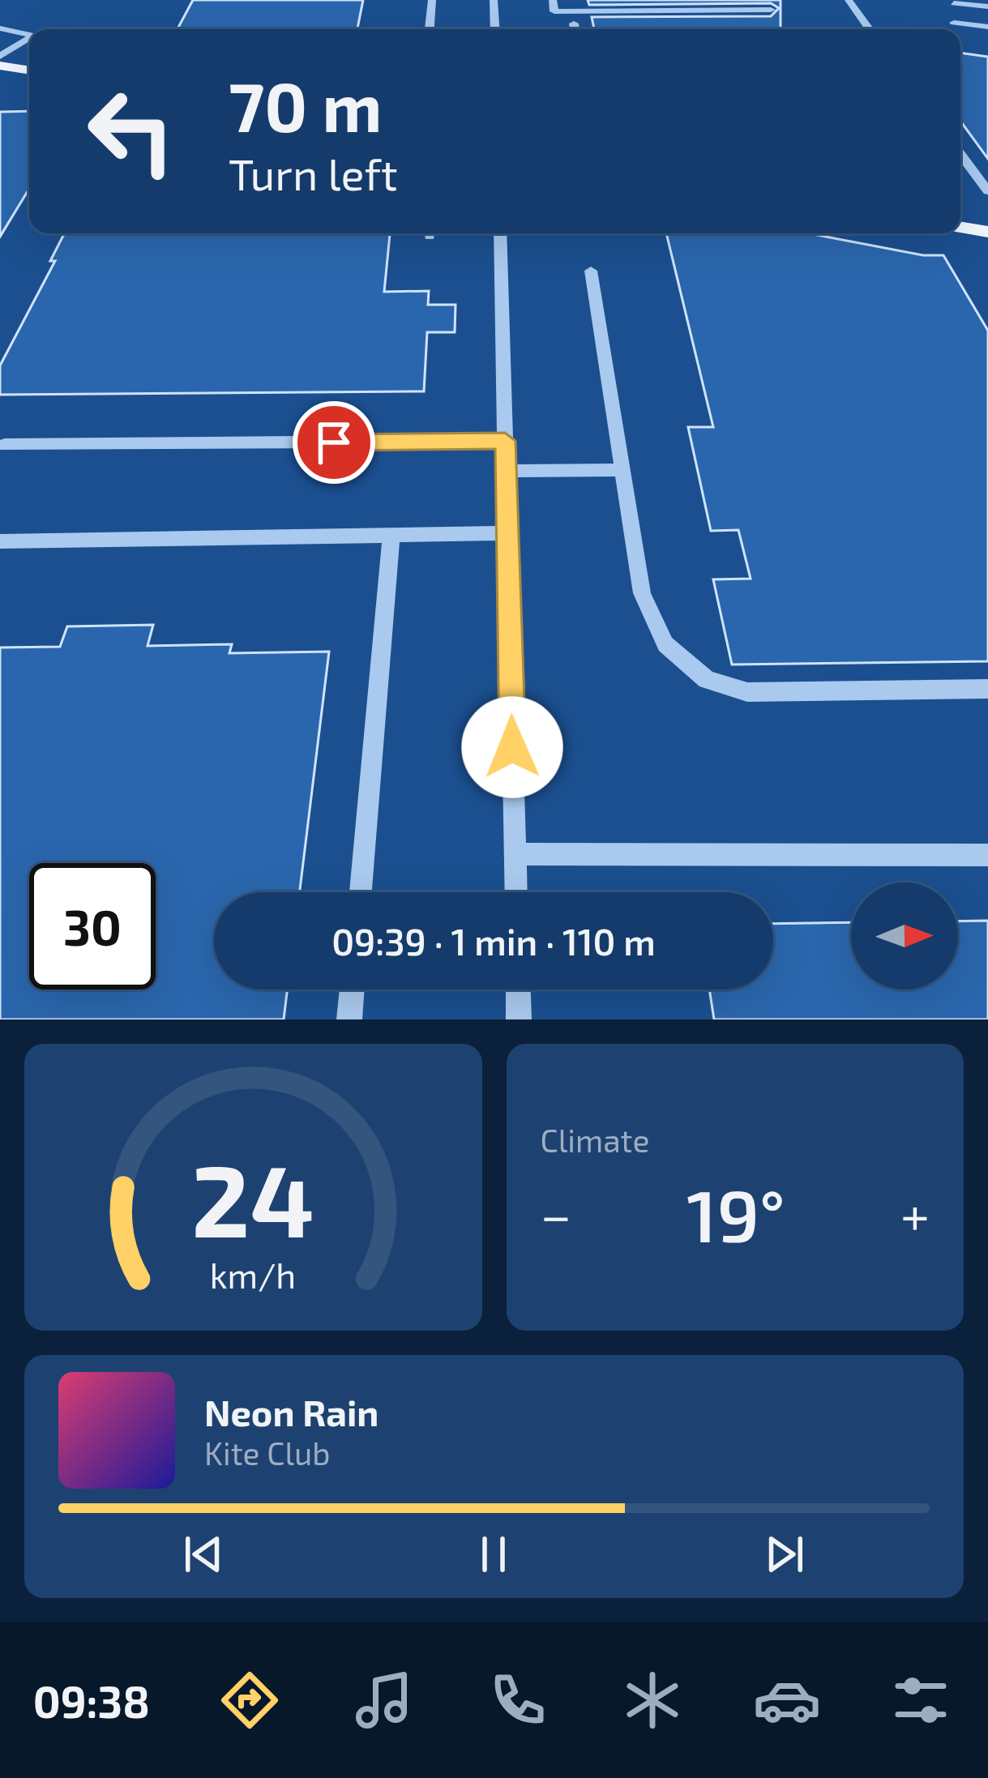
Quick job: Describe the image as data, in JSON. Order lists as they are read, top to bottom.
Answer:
{
  "north": "right",
  "page": {
    "turn": ["70 m", "Turn left"],
    "limit": "30",
    "trip": "09:39 · 1 min · 110 m",
    "tile": "Climate",
    "heat": ["−", "19°", "+"],
    "song": ["Neon Rain", "Kite Club"],
    "tabs": "09:38",
    "gauge": ["24", "km/h"]
  }
}
